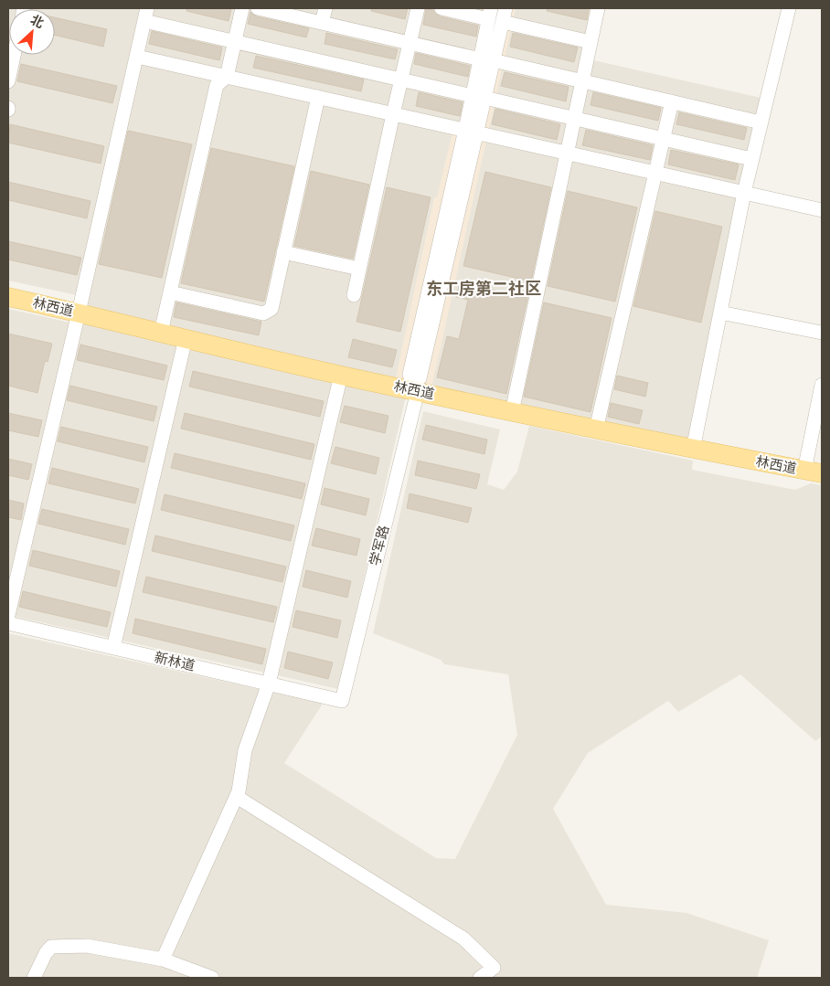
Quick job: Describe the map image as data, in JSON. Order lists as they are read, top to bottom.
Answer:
{
  "streets": {
    "main road": ["林西道"],
    "street": ["学军路", "新林道"]
  },
  "crossings": [
    ["林西道", "学军路"],
    ["学军路", "新林道"]
  ],
  "districts": ["东工房第二社区"],
  "north": "top right"
}
